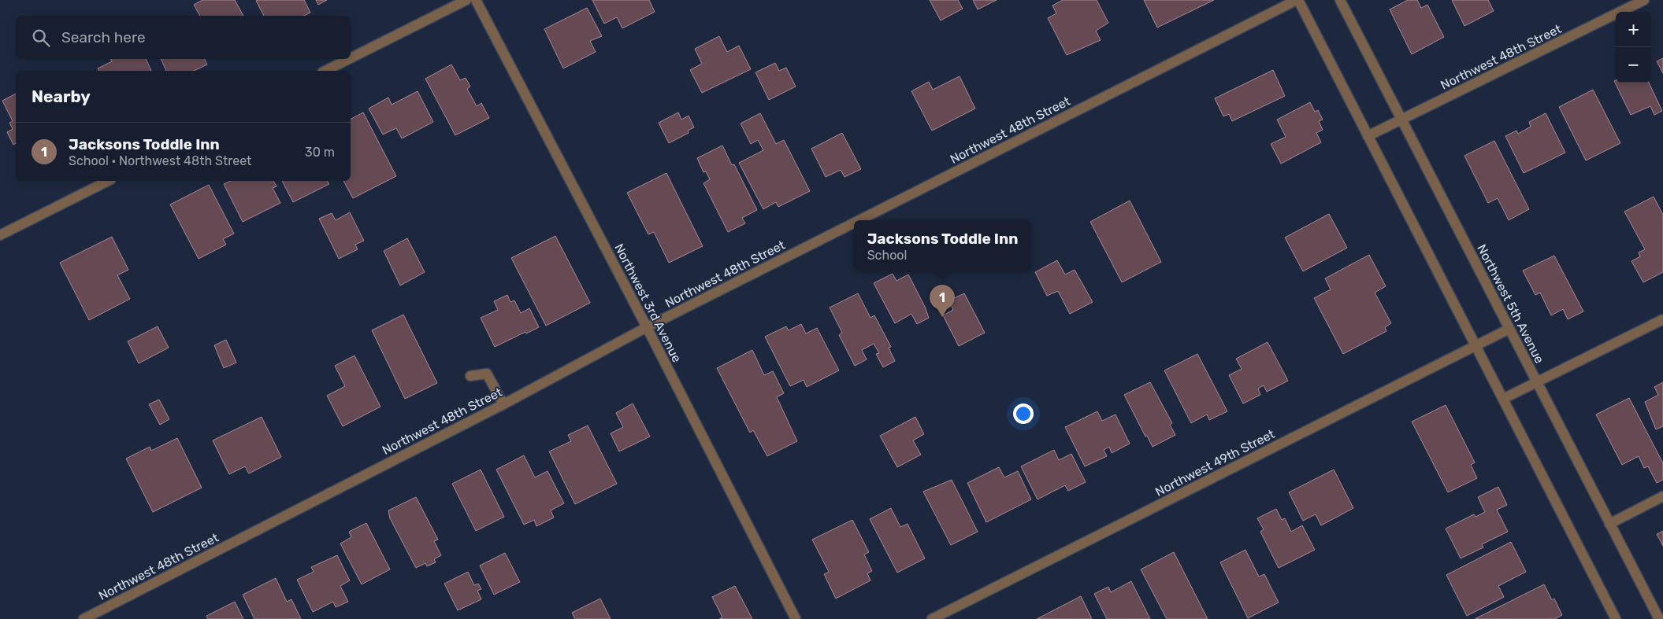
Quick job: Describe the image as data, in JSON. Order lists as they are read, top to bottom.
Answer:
{
  "streets": {
    "street": [
      "Northwest 48th Street",
      "Northwest 3rd Avenue",
      "Northwest 5th Avenue",
      "Northwest 49th Street"
    ]
  },
  "crossings": [
    ["Northwest 48th Street", "Northwest 3rd Avenue"],
    ["Northwest 48th Street", "Northwest 5th Avenue"],
    ["Northwest 5th Avenue", "Northwest 49th Street"]
  ],
  "page": {
    "map_buttons": ["+", "−"],
    "search": "Search here",
    "heading": "Nearby",
    "list": [
      {
        "mark": "1",
        "name": "Jacksons Toddle Inn",
        "note": "School · Northwest 48th Street",
        "value": "30 m"
      }
    ],
    "popup": ["Jacksons Toddle Inn", "School"],
    "pins": "1"
  }
}
